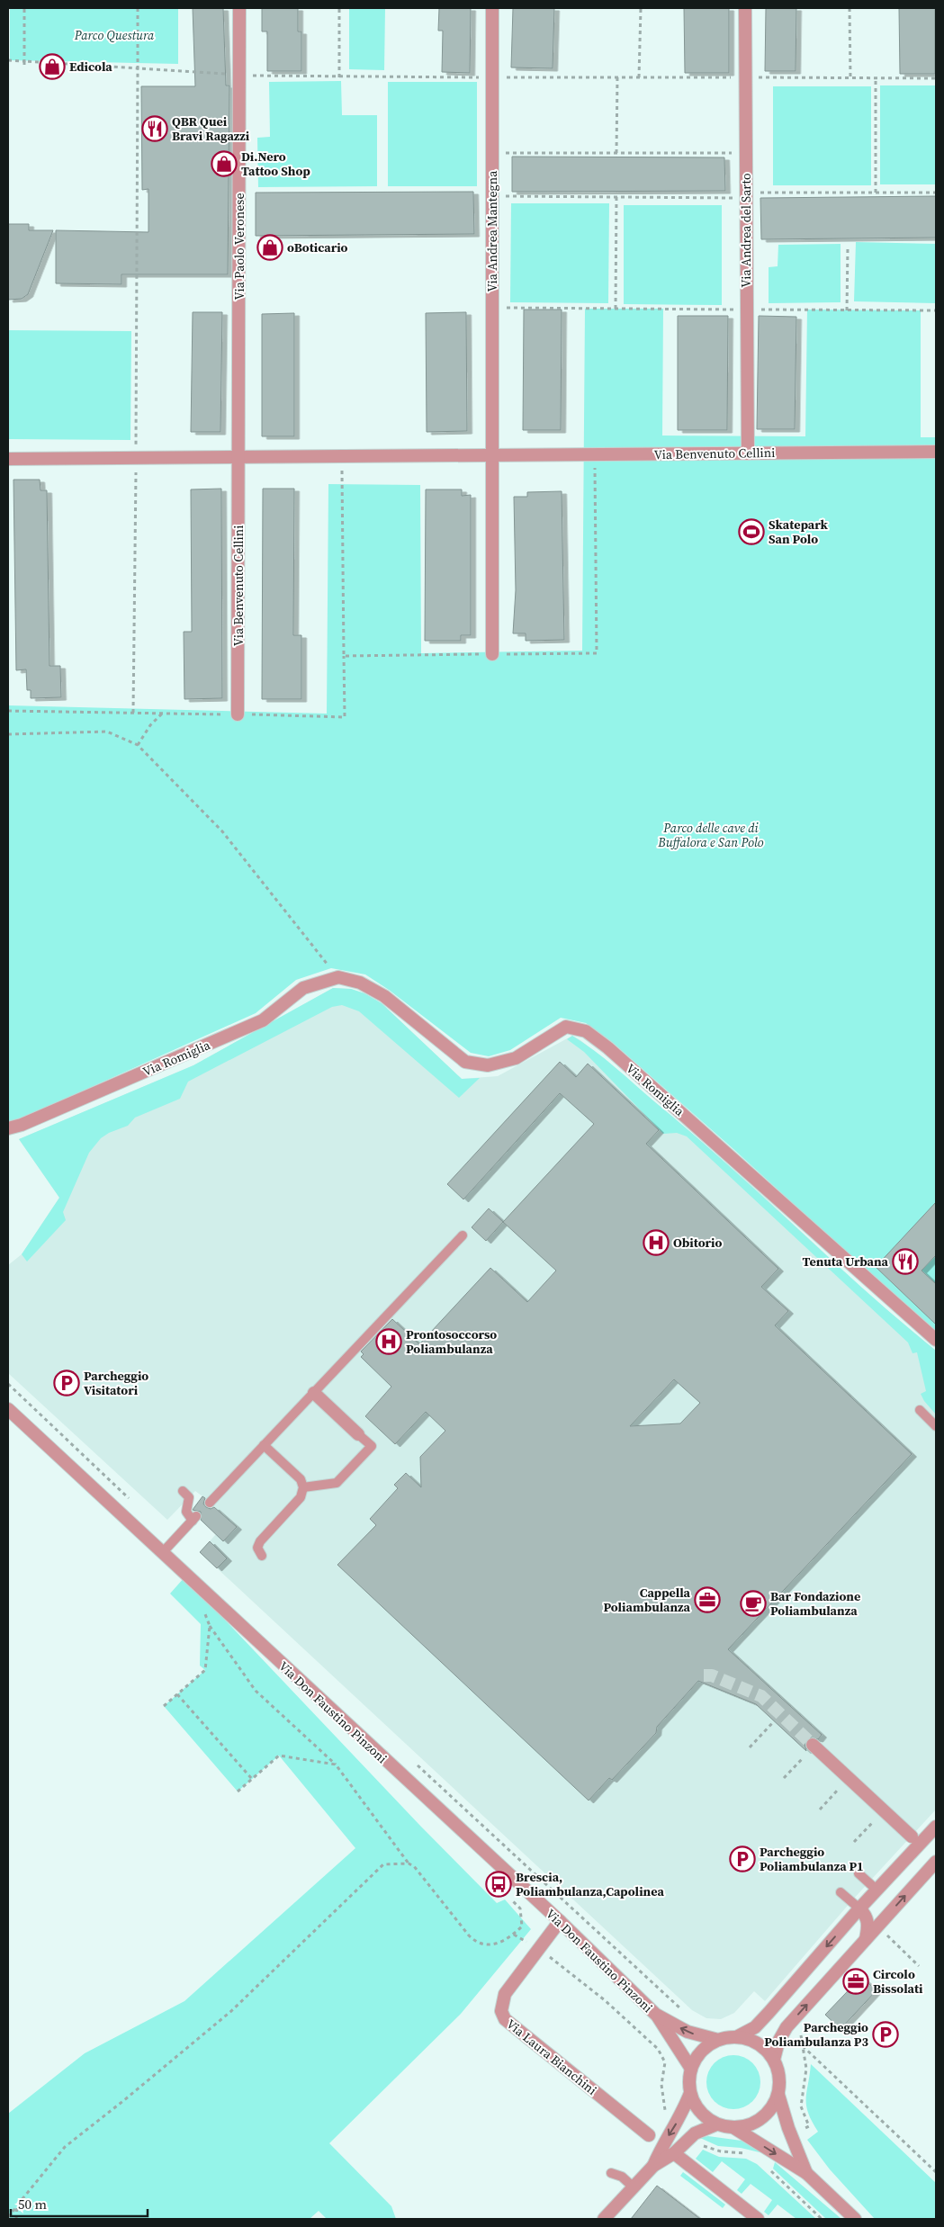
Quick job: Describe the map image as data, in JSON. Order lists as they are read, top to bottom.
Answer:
{
  "streets": {
    "street": [
      "Via Andrea del Sarto",
      "Via Andrea Mantegna",
      "Via Paolo Veronese",
      "Via Benvenuto Cellini",
      "Via Romiglia",
      "Via Don Faustino Pinzoni",
      "Via Laura Bianchini"
    ]
  },
  "crossings": [
    ["Via Andrea del Sarto", "Via Benvenuto Cellini"],
    ["Via Andrea Mantegna", "Via Benvenuto Cellini"],
    ["Via Paolo Veronese", "Via Benvenuto Cellini"],
    ["Via Don Faustino Pinzoni", "Via Laura Bianchini"]
  ],
  "parks": ["Parco Questura", "Parco delle cave di Buffalora e San Polo"],
  "places": {
    "shop": ["Edicola", "Di.Nero Tattoo Shop", "oBoticario"],
    "restaurant": ["QBR Quei Bravi Ragazzi", "Tenuta Urbana"],
    "sports": ["Skatepark San Polo"],
    "hospital": ["Obitorio", "Prontosoccorso Poliambulanza"],
    "parking": ["Parcheggio Visitatori", "Parcheggio Poliambulanza P1", "Parcheggio Poliambulanza P3"],
    "office": ["Cappella Poliambulanza", "Circolo Bissolati"],
    "cafe": ["Bar Fondazione Poliambulanza"],
    "bus stop": ["Brescia, Poliambulanza,Capolinea"]
  },
  "scale_bar": "50 m"
}
